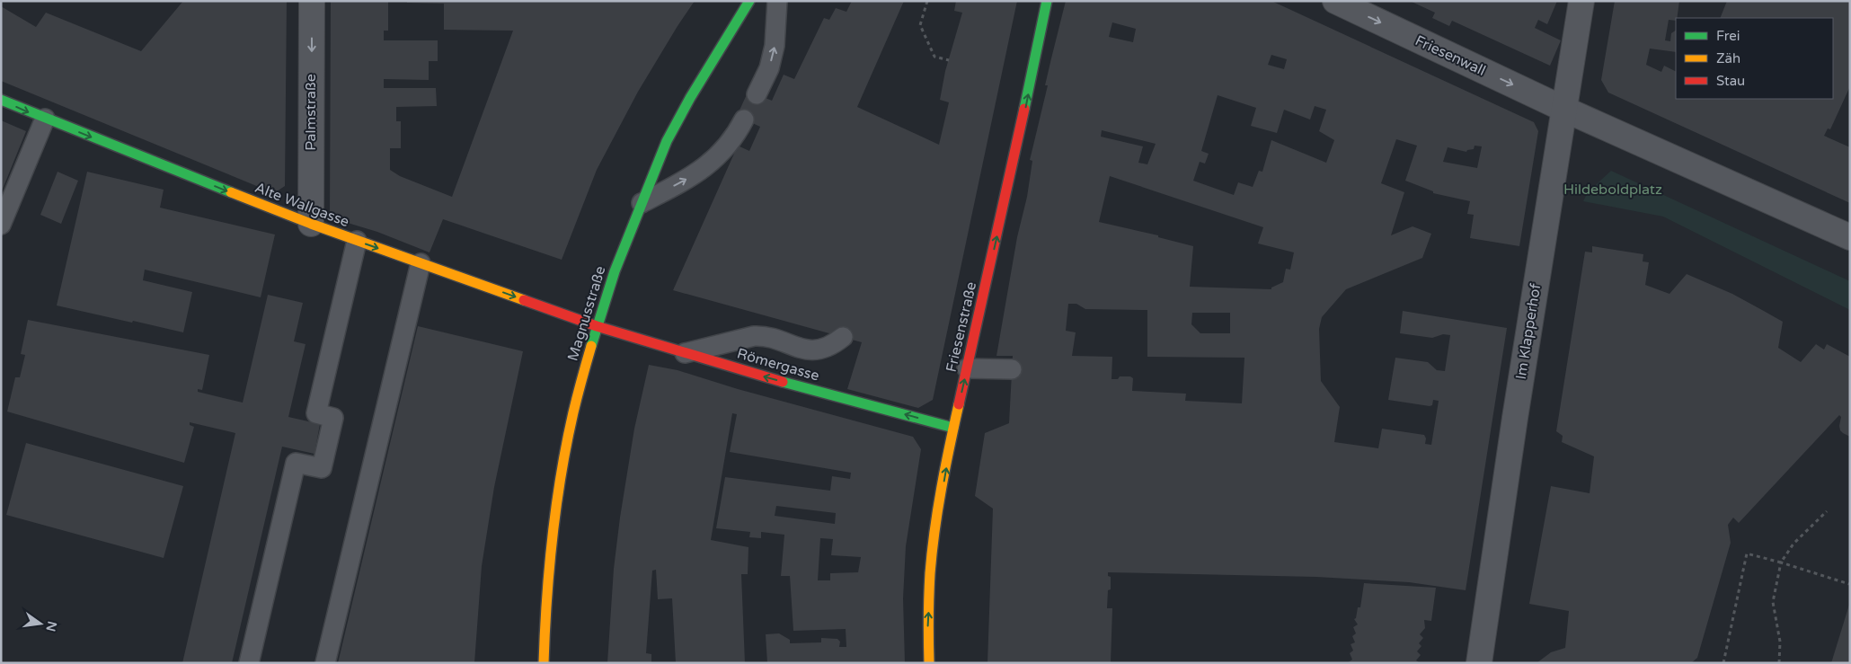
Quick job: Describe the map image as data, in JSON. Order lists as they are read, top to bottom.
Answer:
{
  "streets": {
    "street": [
      "Friesenwall",
      "Palmstraße",
      "Alte Wallgasse",
      "Magnusstraße",
      "Friesenstraße",
      "Im Klapperhof",
      "Römergasse"
    ]
  },
  "crossings": [
    ["Friesenwall", "Im Klapperhof"],
    ["Palmstraße", "Alte Wallgasse"],
    ["Alte Wallgasse", "Magnusstraße"],
    ["Alte Wallgasse", "Römergasse"],
    ["Magnusstraße", "Römergasse"],
    ["Friesenstraße", "Römergasse"]
  ],
  "one_way": [
    "Friesenwall",
    "Palmstraße",
    "Alte Wallgasse",
    "Friesenstraße",
    "Römergasse"
  ],
  "parks": ["Hildeboldplatz"],
  "legend": ["Frei", "Zäh", "Stau"],
  "north": "right"
}
